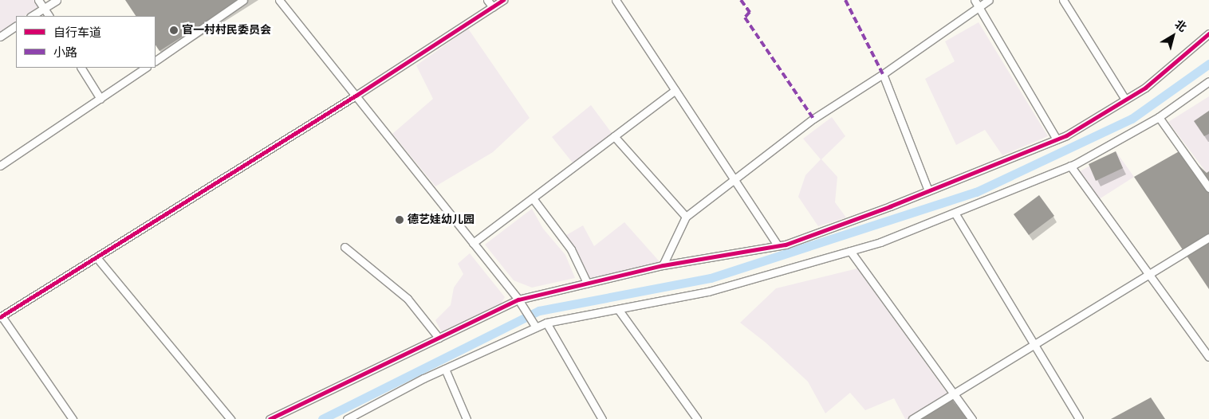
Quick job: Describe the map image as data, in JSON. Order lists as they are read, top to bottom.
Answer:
{
  "places": ["官一村村民委员会", "德艺娃幼儿园"],
  "legend": ["自行车道", "小路"],
  "north": "top right"
}
